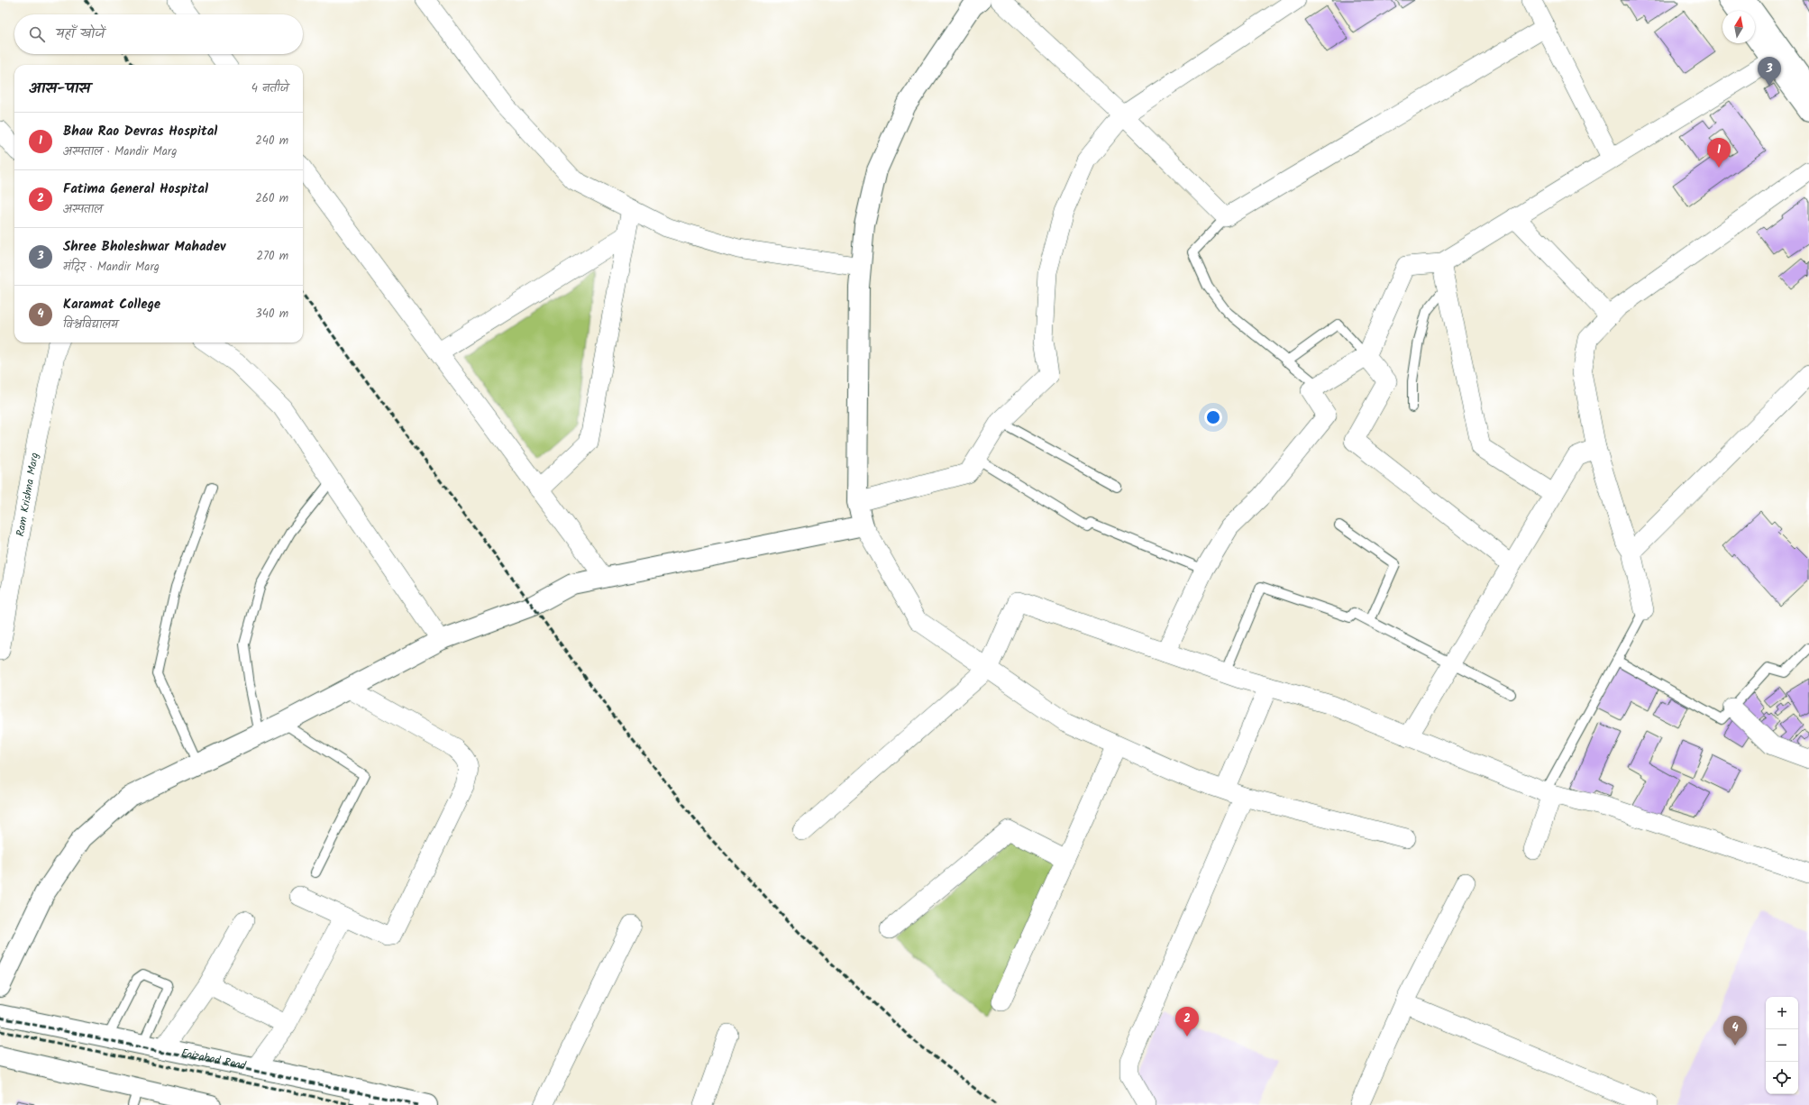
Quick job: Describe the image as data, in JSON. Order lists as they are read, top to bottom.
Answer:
{
  "streets": {
    "street": ["Ram Krishna Marg", "Faizabad Road"]
  },
  "north": "top",
  "page": {
    "search": "यहाँ खोजें",
    "pins": [
      "3",
      "1",
      "2",
      "4"
    ],
    "heading": ["आस-पास", "4 नतीजे"],
    "list": [
      {
        "mark": "1",
        "name": "Bhau Rao Devras Hospital",
        "note": "अस्पताल · Mandir Marg",
        "value": "240 m"
      },
      {
        "mark": "2",
        "name": "Fatima General Hospital",
        "note": "अस्पताल",
        "value": "260 m"
      },
      {
        "mark": "3",
        "name": "Shree Bholeshwar Mahadev",
        "note": "मंदिर · Mandir Marg",
        "value": "270 m"
      },
      {
        "mark": "4",
        "name": "Karamat College",
        "note": "विश्वविद्यालय",
        "value": "340 m"
      }
    ],
    "map_buttons": ["+", "−"]
  }
}
